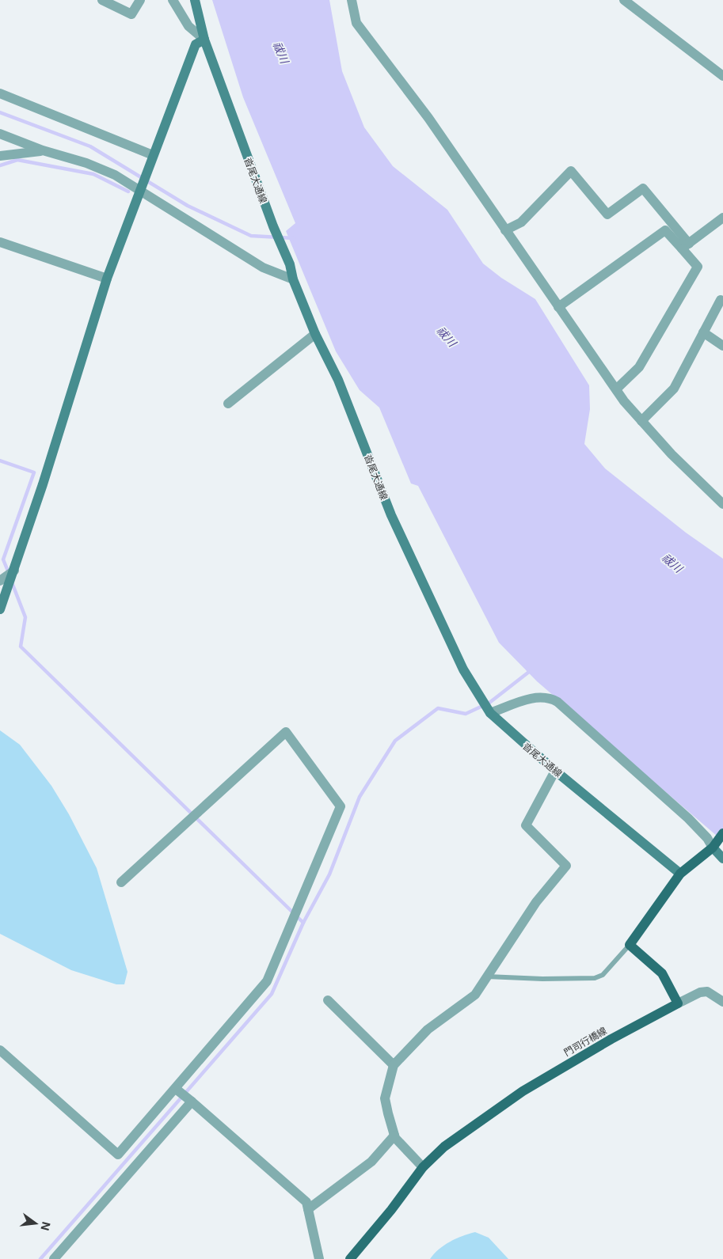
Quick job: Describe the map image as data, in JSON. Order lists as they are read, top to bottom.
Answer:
{
  "streets": {
    "main road": ["沓尾大通線", "門司行橋線"]
  },
  "water": ["祓川"],
  "north": "right"
}
